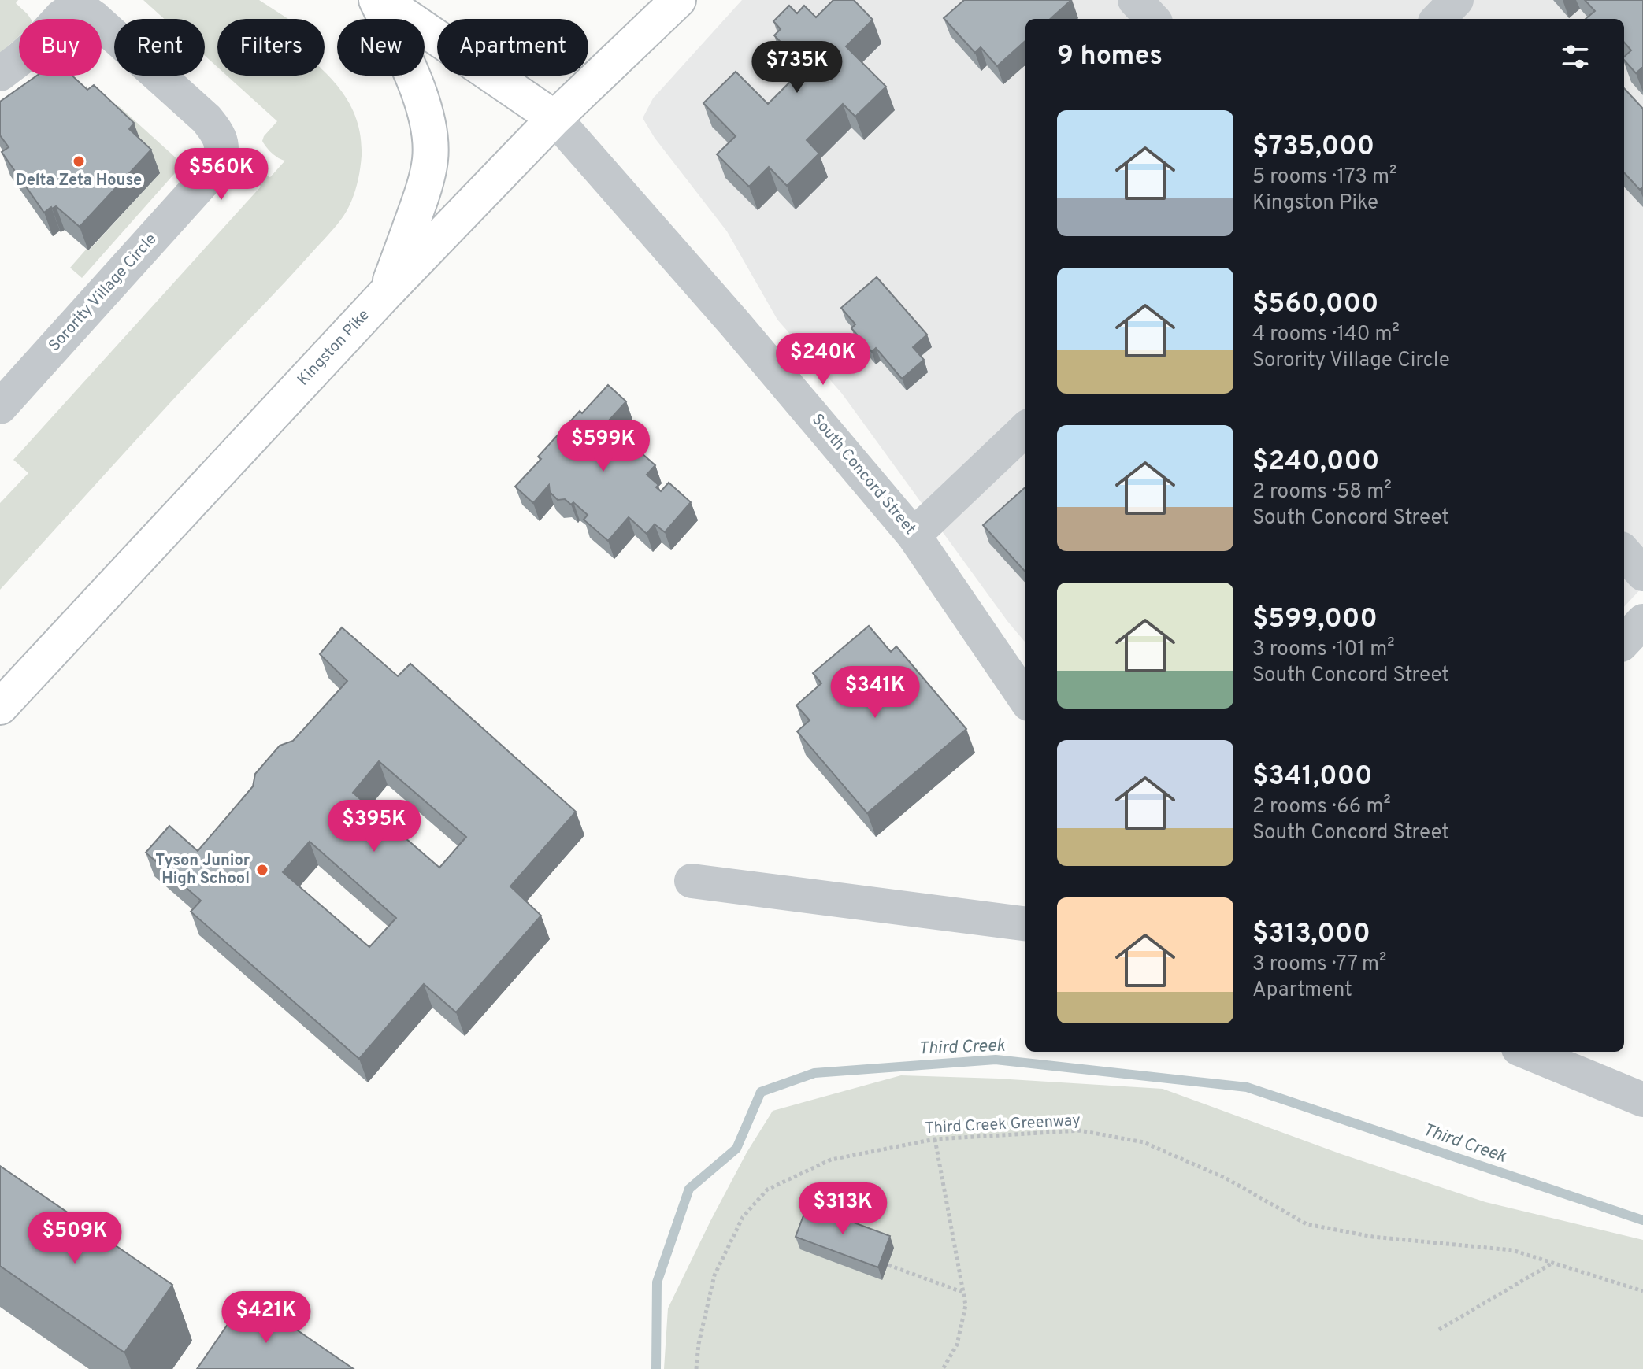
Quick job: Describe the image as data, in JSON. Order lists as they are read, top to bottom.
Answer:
{
  "streets": {
    "main road": ["Kingston Pike"],
    "street": ["Sorority Village Circle", "South Concord Street"],
    "path": ["Third Creek Greenway"]
  },
  "crossings": [
    ["Kingston Pike", "South Concord Street"]
  ],
  "water": ["Third Creek"],
  "places": ["Delta Zeta House", "Tyson Junior High School"],
  "page": {
    "chip": [
      "Buy",
      "Rent",
      "Filters",
      "New",
      "Apartment"
    ],
    "heading": "9 homes",
    "price": [
      "$735K",
      "$560K",
      "$240K",
      "$599K",
      "$341K",
      "$395K",
      "$313K",
      "$509K",
      "$421K"
    ],
    "list": [
      {
        "name": "$735,000",
        "note": "5 rooms · 173 m² · Kingston Pike"
      },
      {
        "name": "$560,000",
        "note": "4 rooms · 140 m² · Sorority Village Circle"
      },
      {
        "name": "$240,000",
        "note": "2 rooms · 58 m² · South Concord Street"
      },
      {
        "name": "$599,000",
        "note": "3 rooms · 101 m² · South Concord Street"
      },
      {
        "name": "$341,000",
        "note": "2 rooms · 66 m² · South Concord Street"
      },
      {
        "name": "$313,000",
        "note": "3 rooms · 77 m² · Apartment"
      }
    ]
  }
}
